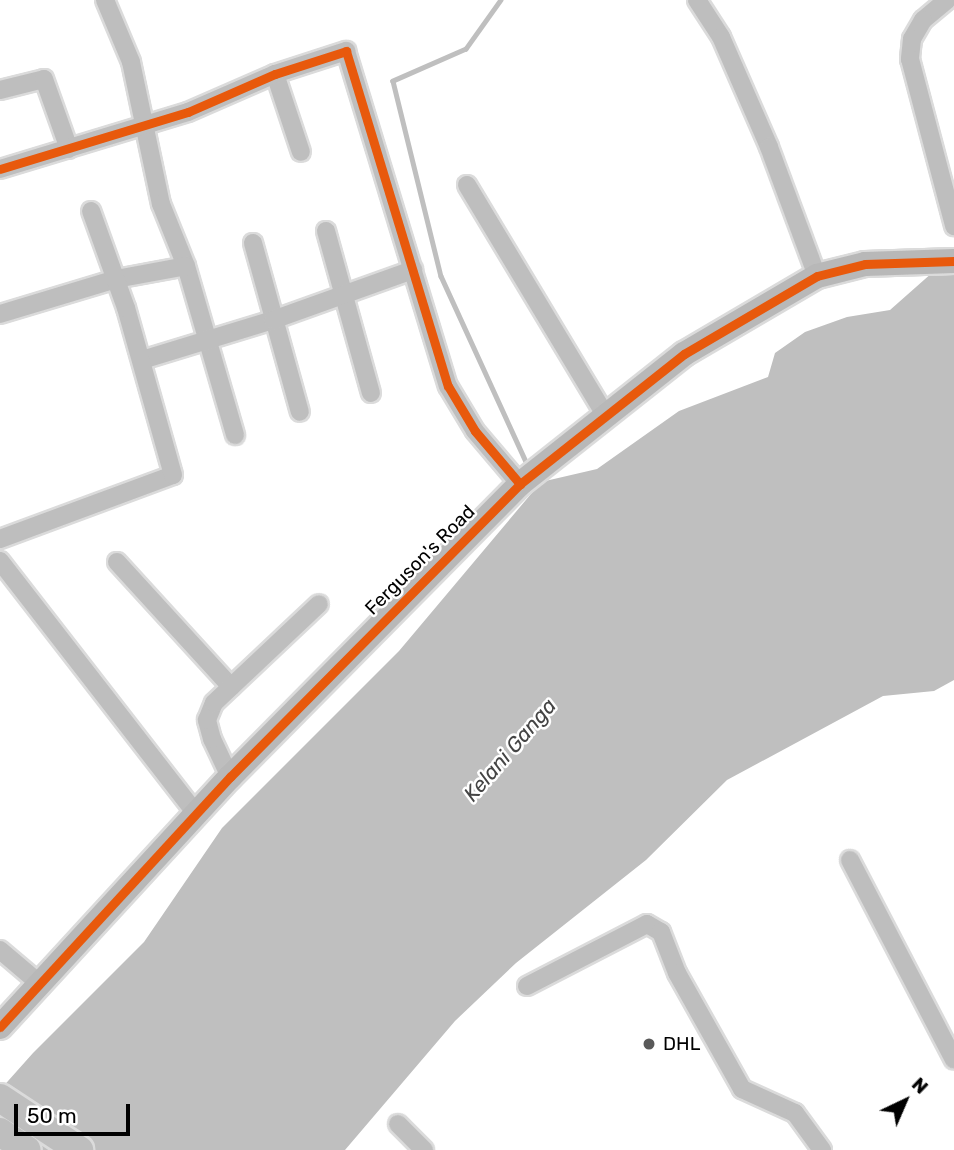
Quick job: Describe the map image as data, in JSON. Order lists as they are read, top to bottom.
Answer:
{
  "streets": {
    "street": ["Ferguson's Road"]
  },
  "water": ["Kelani Ganga"],
  "places": ["DHL"],
  "scale_bar": "50 m",
  "north": "top right"
}
